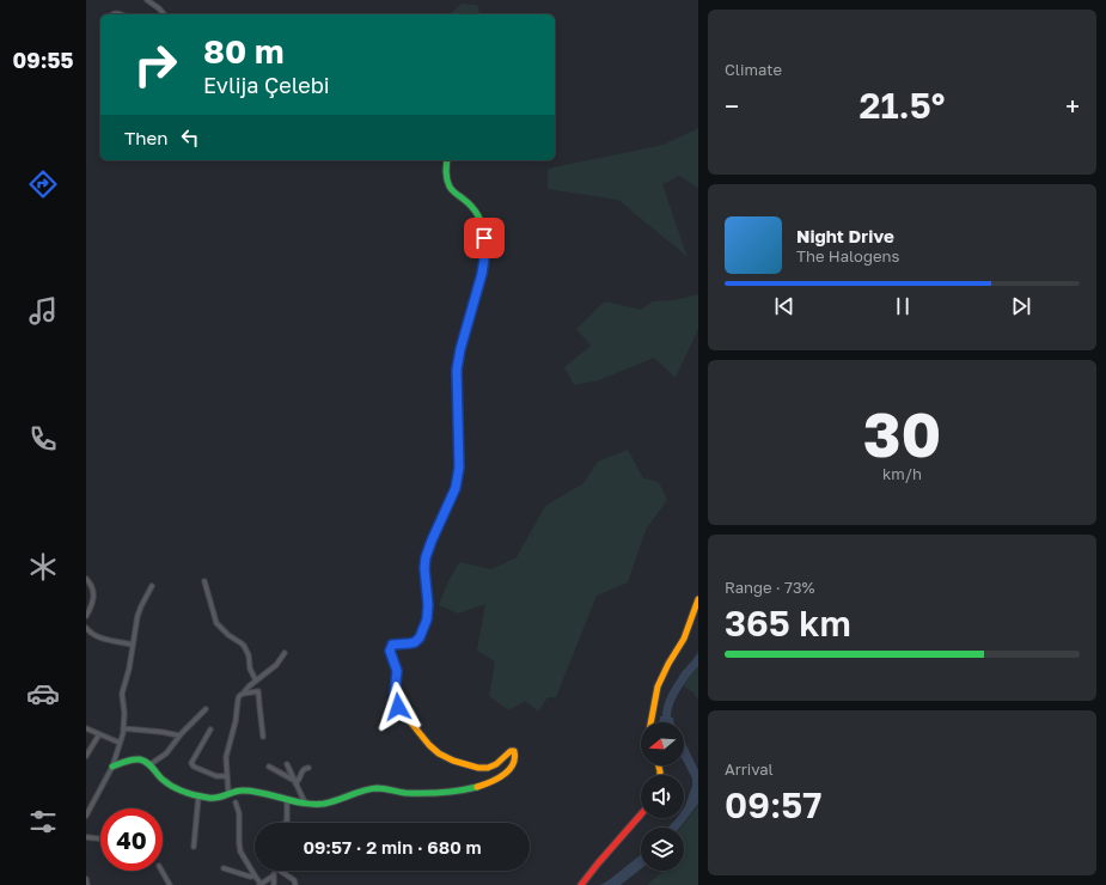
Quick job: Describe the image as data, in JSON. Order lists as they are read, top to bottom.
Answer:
{
  "north": "left",
  "page": {
    "tabs": "09:55",
    "tile": [
      "Climate",
      ["30", "km/h"],
      ["Range · 73%", "365 km"],
      ["Arrival", "09:57"]
    ],
    "turn": ["80 m", "Evlija Çelebi"],
    "heat": ["−", "21.5°", "+"],
    "then": "Then",
    "song": ["Night Drive", "The Halogens"],
    "limit": "40",
    "trip": "09:57 · 2 min · 680 m"
  }
}
